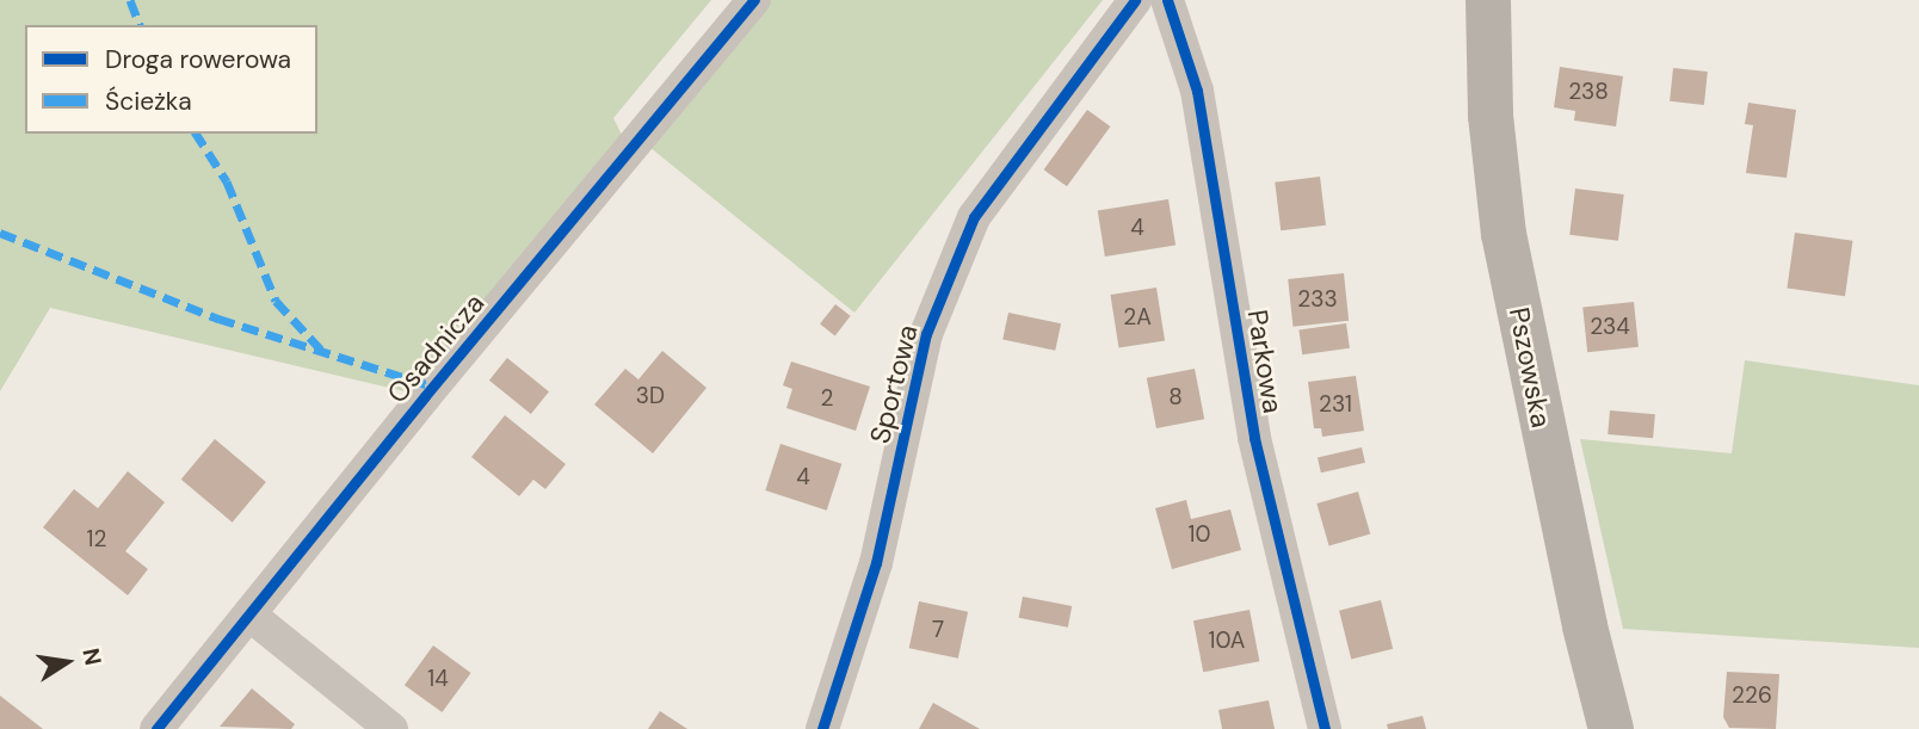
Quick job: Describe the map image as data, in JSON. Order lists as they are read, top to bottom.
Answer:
{
  "streets": {
    "main road": ["Pszowska"],
    "street": ["Osadnicza", "Parkowa", "Sportowa"]
  },
  "house_numbers": [
    "238",
    "4",
    "233",
    "2A",
    "234",
    "3D",
    "8",
    "2",
    "231",
    "4",
    "10",
    "12",
    "7",
    "10A",
    "14",
    "226"
  ],
  "legend": ["Droga rowerowa", "Ścieżka"],
  "north": "right"
}
